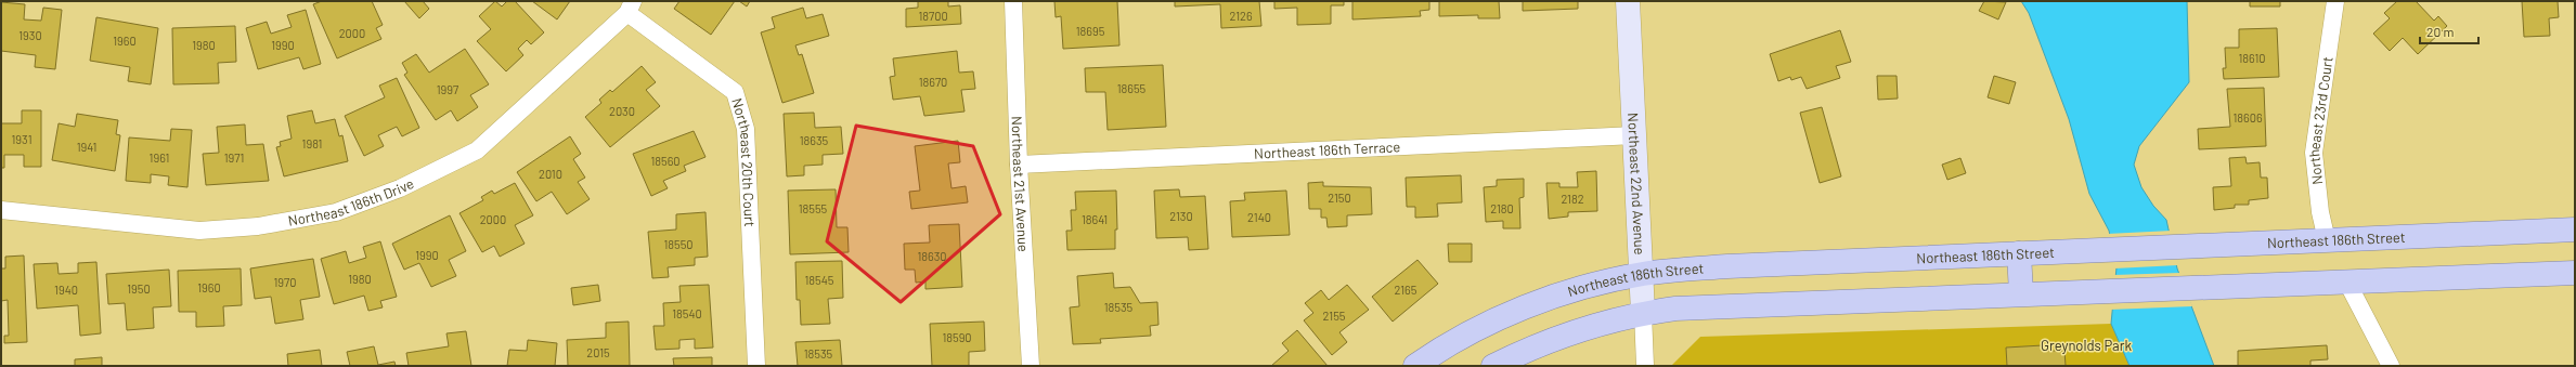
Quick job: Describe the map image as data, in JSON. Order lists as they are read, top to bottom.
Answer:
{
  "streets": {
    "main road": ["Northeast 186th Street"],
    "street": [
      "Northeast 23rd Court",
      "Northeast 186th Terrace",
      "Northeast 20th Court",
      "Northeast 22nd Avenue",
      "Northeast 21st Avenue",
      "Northeast 186th Drive"
    ]
  },
  "crossings": [
    ["Northeast 23rd Court", "Northeast 186th Street"],
    ["Northeast 186th Terrace", "Northeast 22nd Avenue"],
    ["Northeast 186th Terrace", "Northeast 21st Avenue"],
    ["Northeast 20th Court", "Northeast 186th Drive"],
    ["Northeast 22nd Avenue", "Northeast 186th Street"]
  ],
  "parks": ["Greynolds Park"],
  "house_numbers": [
    "18700",
    "2126",
    "18695",
    "2000",
    "1930",
    "1960",
    "1980",
    "1990",
    "18610",
    "18670",
    "18655",
    "1997",
    "2030",
    "18606",
    "1931",
    "18635",
    "1981",
    "1941",
    "1961",
    "1971",
    "18560",
    "2010",
    "2150",
    "2182",
    "18555",
    "2180",
    "2130",
    "2140",
    "2000",
    "18641",
    "18550",
    "1990",
    "18630",
    "1980",
    "18545",
    "1970",
    "1960",
    "1950",
    "1940",
    "2165",
    "18535",
    "18540",
    "2155",
    "18590",
    "2015",
    "18535"
  ],
  "scale_bar": "20 m"
}
